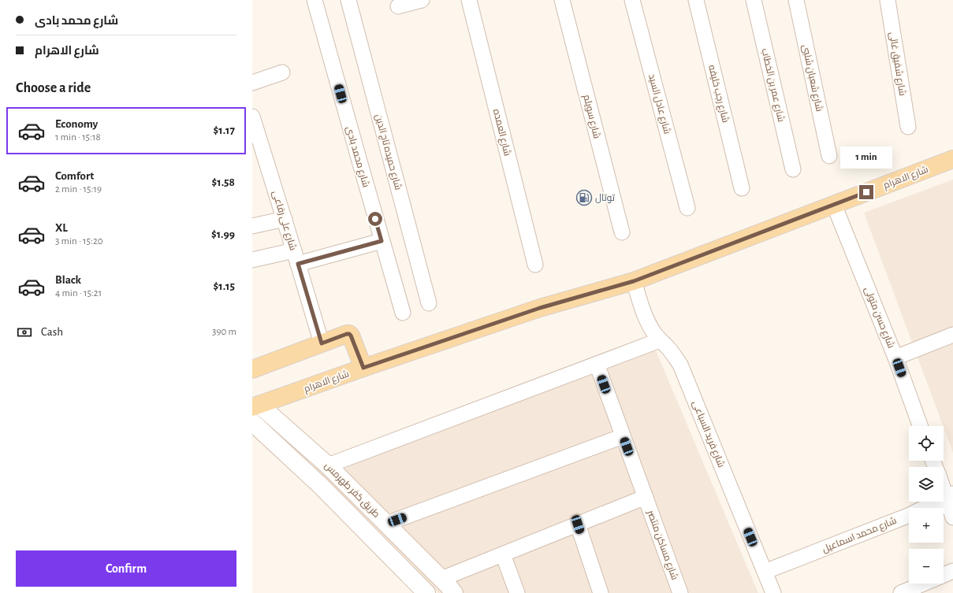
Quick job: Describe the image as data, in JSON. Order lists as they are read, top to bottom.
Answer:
{
  "streets": {
    "main road": ["شارع الاهرام"],
    "street": [
      "شارع شفيق غالى",
      "شارع شعبان شلبى",
      "شارع عمر بن الخطاب",
      "شارع رجب خليفه",
      "شارع عادل السيد",
      "شارع سويلم",
      "شارع العمده",
      "شارع حميده تاج الدين",
      "شارع محمد بادى",
      "شارع على رفاعى",
      "شارع حسن متولى",
      "شارع فريد السباعى",
      "طريق كفر طهرمس",
      "شارع محمد اسماعيل",
      "شارع مساكن منتصر"
    ]
  },
  "crossings": [
    ["شارع الاهرام", "شارع حسن متولى"],
    ["شارع الاهرام", "شارع فريد السباعى"],
    ["شارع الاهرام", "طريق كفر طهرمس"],
    ["شارع فريد السباعى", "شارع محمد اسماعيل"]
  ],
  "places": {
    "fuel station": ["توتال"]
  },
  "page": {
    "banner": ["شارع محمد بادى", "شارع الاهرام"],
    "heading": "Choose a ride",
    "list": [
      {
        "name": "Economy",
        "note": "1 min · 15:18",
        "value": "$1.17"
      },
      {
        "name": "Comfort",
        "note": "2 min · 15:19",
        "value": "$1.58"
      },
      {
        "name": "XL",
        "note": "3 min · 15:20",
        "value": "$1.99"
      },
      {
        "name": "Black",
        "note": "4 min · 15:21",
        "value": "$1.15"
      }
    ],
    "bubble": "1 min",
    "pay": ["Cash", "390 m"],
    "map_buttons": ["+", "−"],
    "buttons": "Confirm"
  }
}
